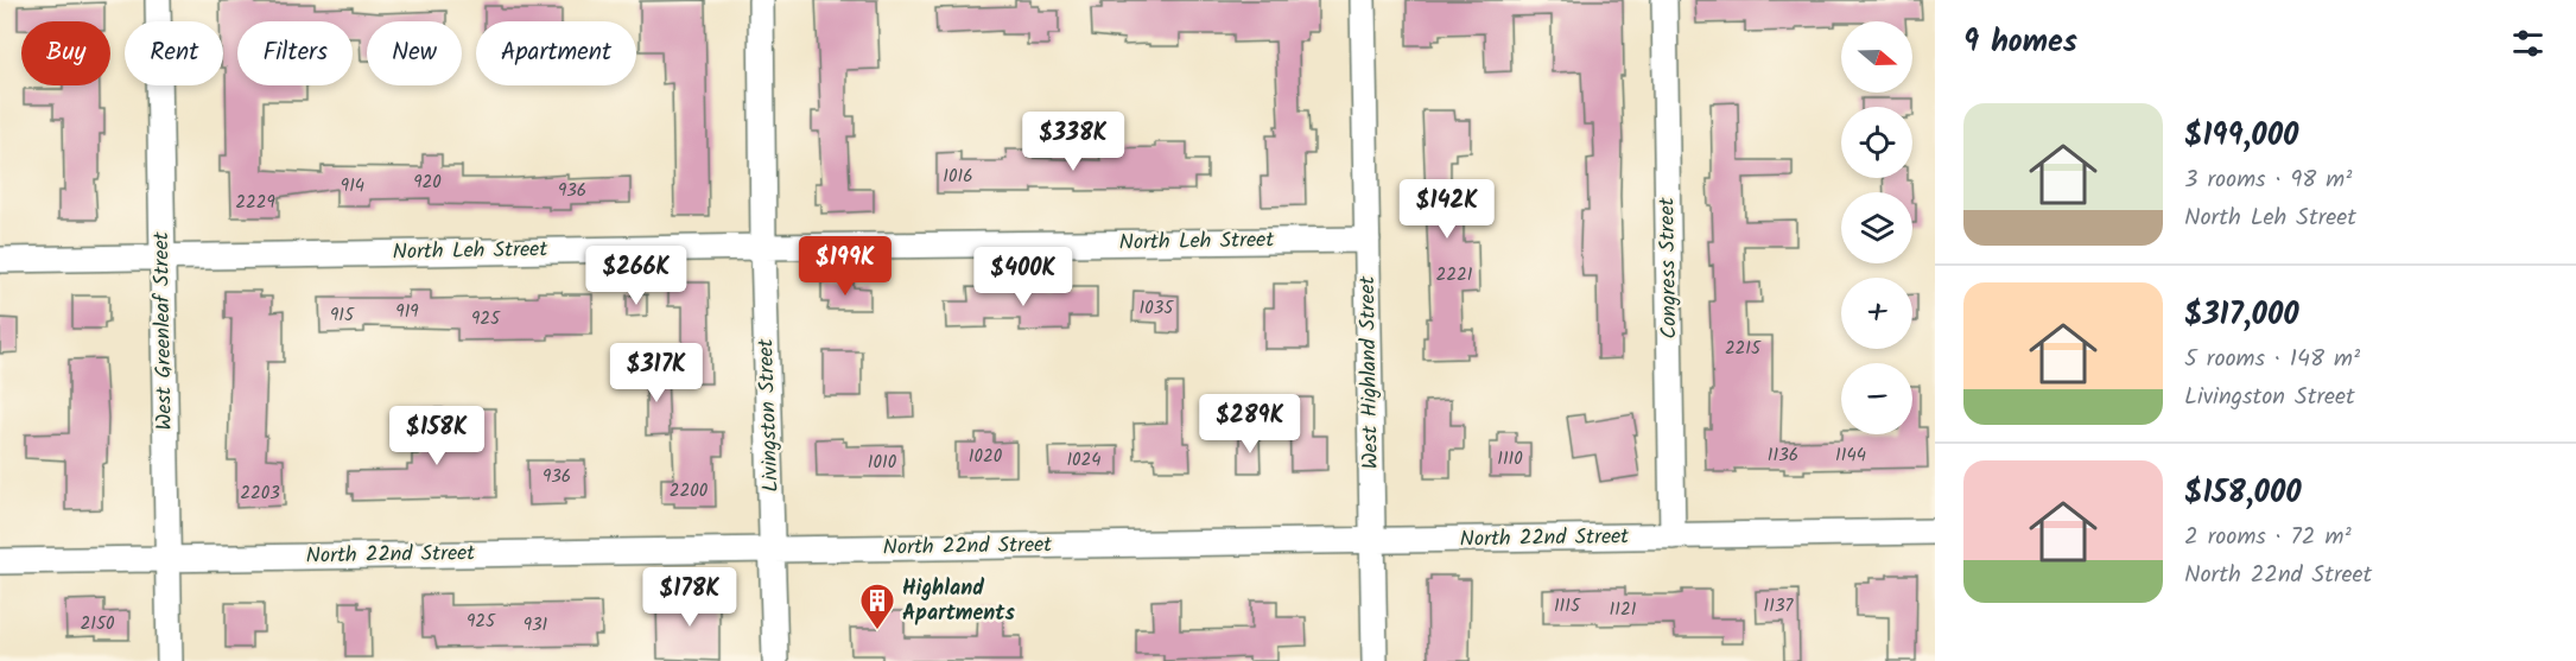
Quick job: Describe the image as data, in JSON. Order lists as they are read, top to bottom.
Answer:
{
  "streets": {
    "street": [
      "North Leh Street",
      "Congress Street",
      "West Greenleaf Street",
      "West Highland Street",
      "Livingston Street",
      "North 22nd Street"
    ]
  },
  "crossings": [
    ["North Leh Street", "West Greenleaf Street"],
    ["North Leh Street", "West Highland Street"],
    ["North Leh Street", "Livingston Street"],
    ["Congress Street", "North 22nd Street"],
    ["West Greenleaf Street", "North 22nd Street"],
    ["West Highland Street", "North 22nd Street"],
    ["Livingston Street", "North 22nd Street"]
  ],
  "places": {
    "building": ["Highland Apartments"]
  },
  "house_numbers": [
    "1016",
    "920",
    "914",
    "936",
    "2229",
    "2221",
    "1035",
    "919",
    "915",
    "925",
    "2215",
    "1136",
    "1144",
    "1020",
    "1110",
    "1024",
    "1010",
    "936",
    "2200",
    "2203",
    "1115",
    "1137",
    "1121",
    "925",
    "2150",
    "931"
  ],
  "north": "right",
  "page": {
    "heading": "9 homes",
    "map_buttons": ["+", "−"],
    "chip": [
      "Buy",
      "Rent",
      "Filters",
      "New",
      "Apartment"
    ],
    "list": [
      {
        "name": "$199,000",
        "note": "3 rooms · 98 m² · North Leh Street"
      },
      {
        "name": "$317,000",
        "note": "5 rooms · 148 m² · Livingston Street"
      },
      {
        "name": "$158,000",
        "note": "2 rooms · 72 m² · North 22nd Street"
      }
    ],
    "price": [
      "$338K",
      "$142K",
      "$199K",
      "$266K",
      "$400K",
      "$317K",
      "$289K",
      "$158K",
      "$178K"
    ]
  }
}
